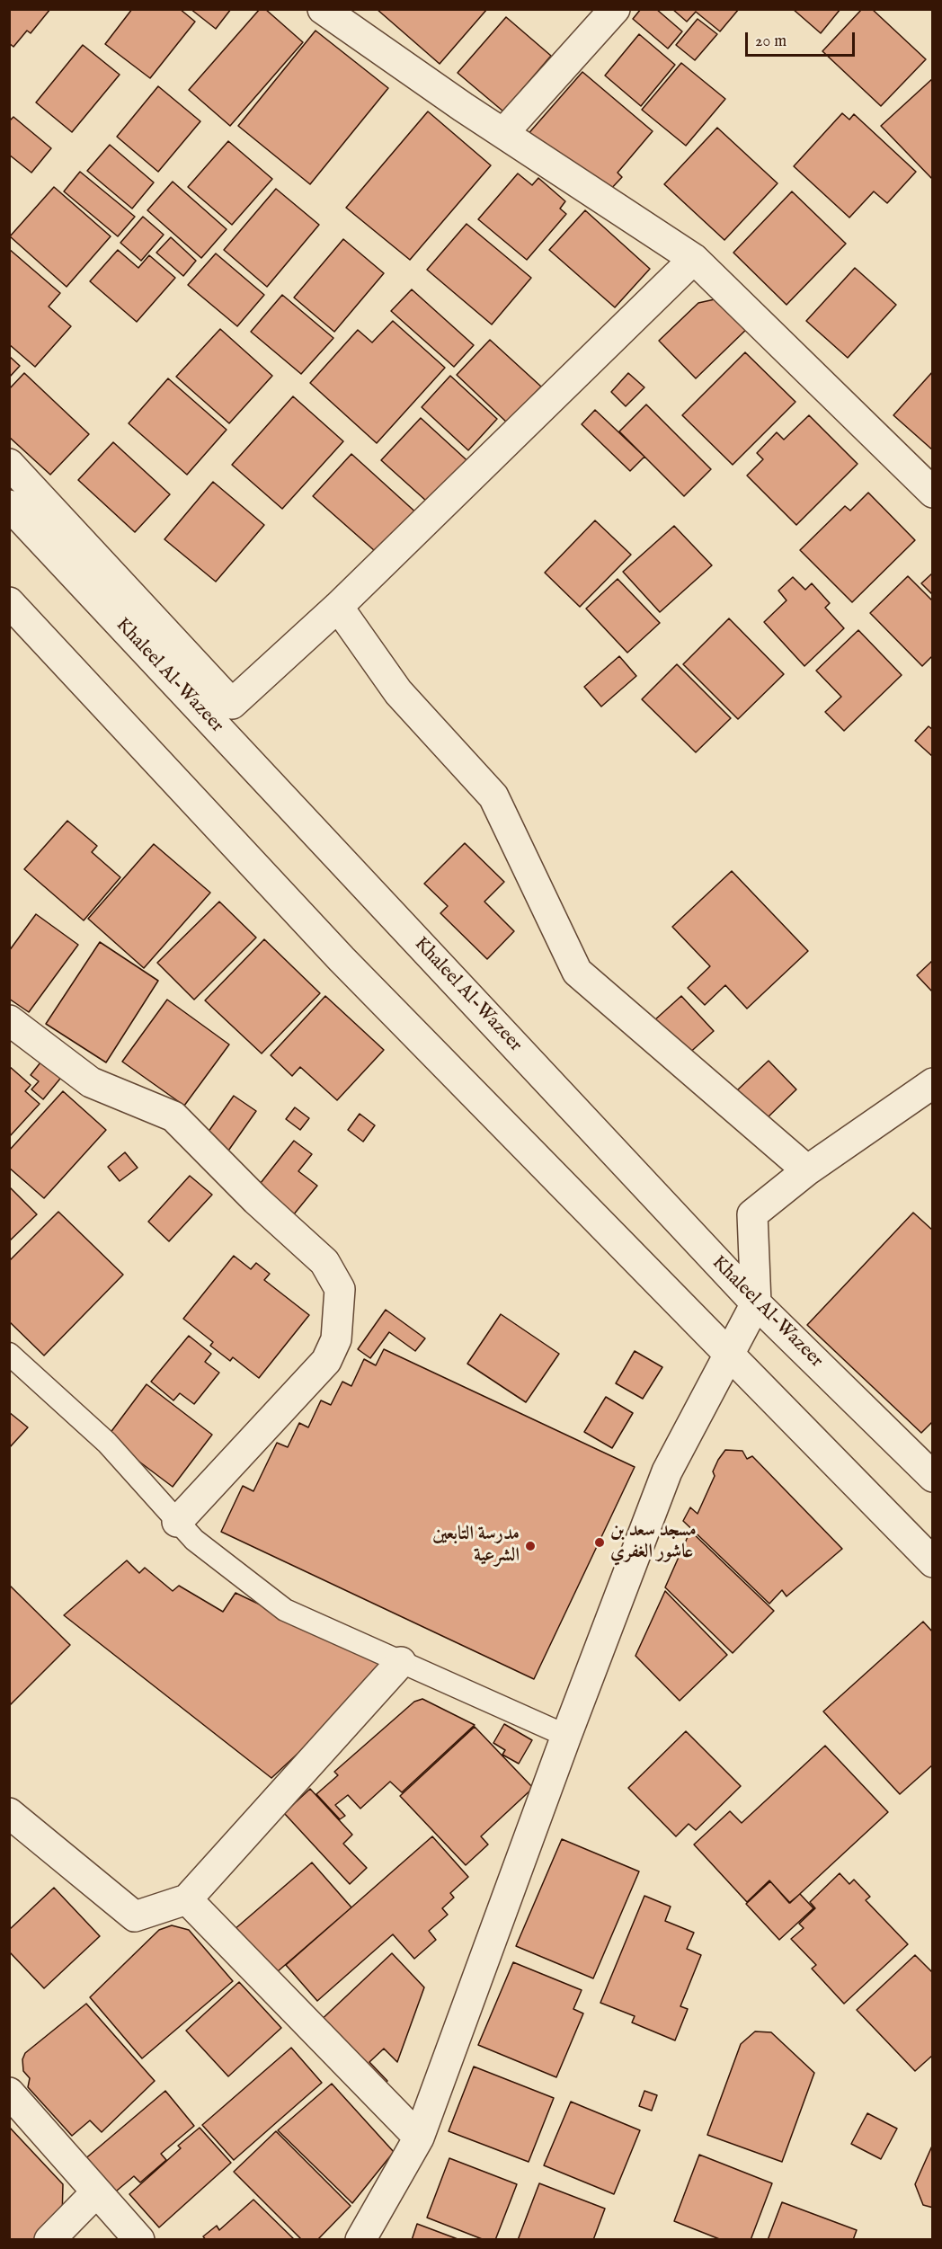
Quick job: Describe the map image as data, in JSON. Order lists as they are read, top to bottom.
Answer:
{
  "streets": {
    "street": ["Khaleel Al-Wazeer"]
  },
  "places": ["مسجد سعد بن عاشور الغفري", "مدرسة التابعين الشرعية"],
  "scale_bar": "20 m"
}
